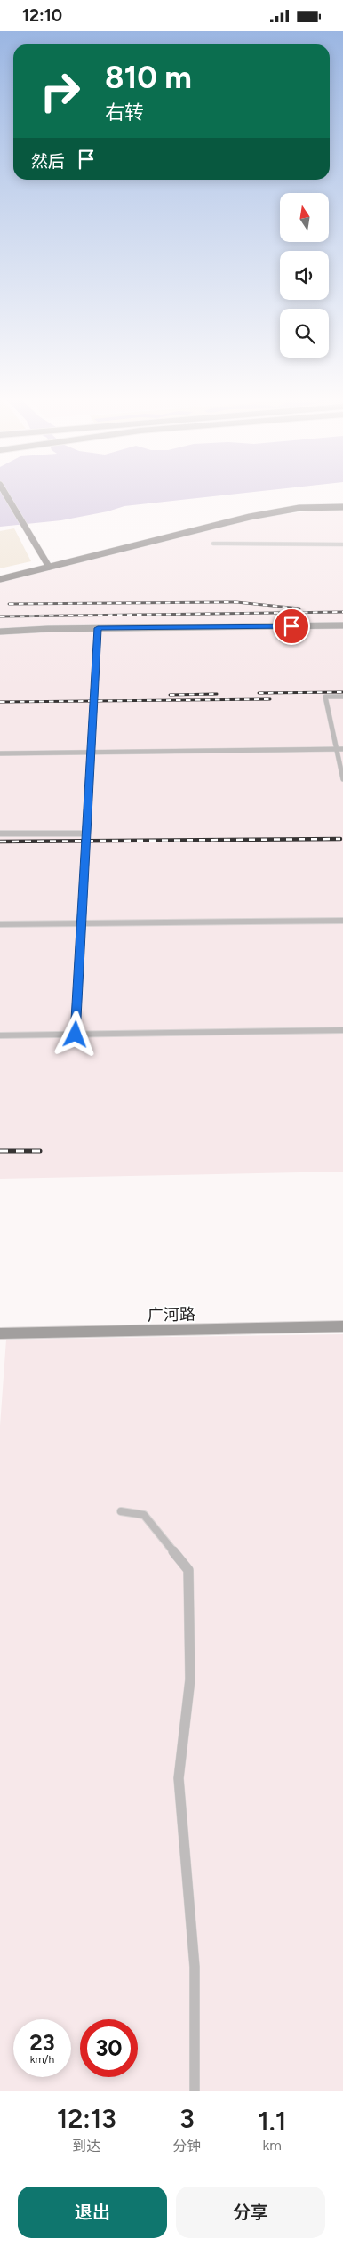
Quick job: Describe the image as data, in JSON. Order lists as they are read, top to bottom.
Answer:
{
  "streets": {
    "street": ["广河路"]
  },
  "north": "top",
  "page": {
    "status": "12:10",
    "turn": ["810 m", "右转"],
    "then": "然后",
    "speed": "23 km/h",
    "limit": "30",
    "eta": [
      "12:13",
      "到达",
      "3",
      "分钟",
      "1.1",
      "km"
    ],
    "buttons": ["退出", "分享"]
  }
}
